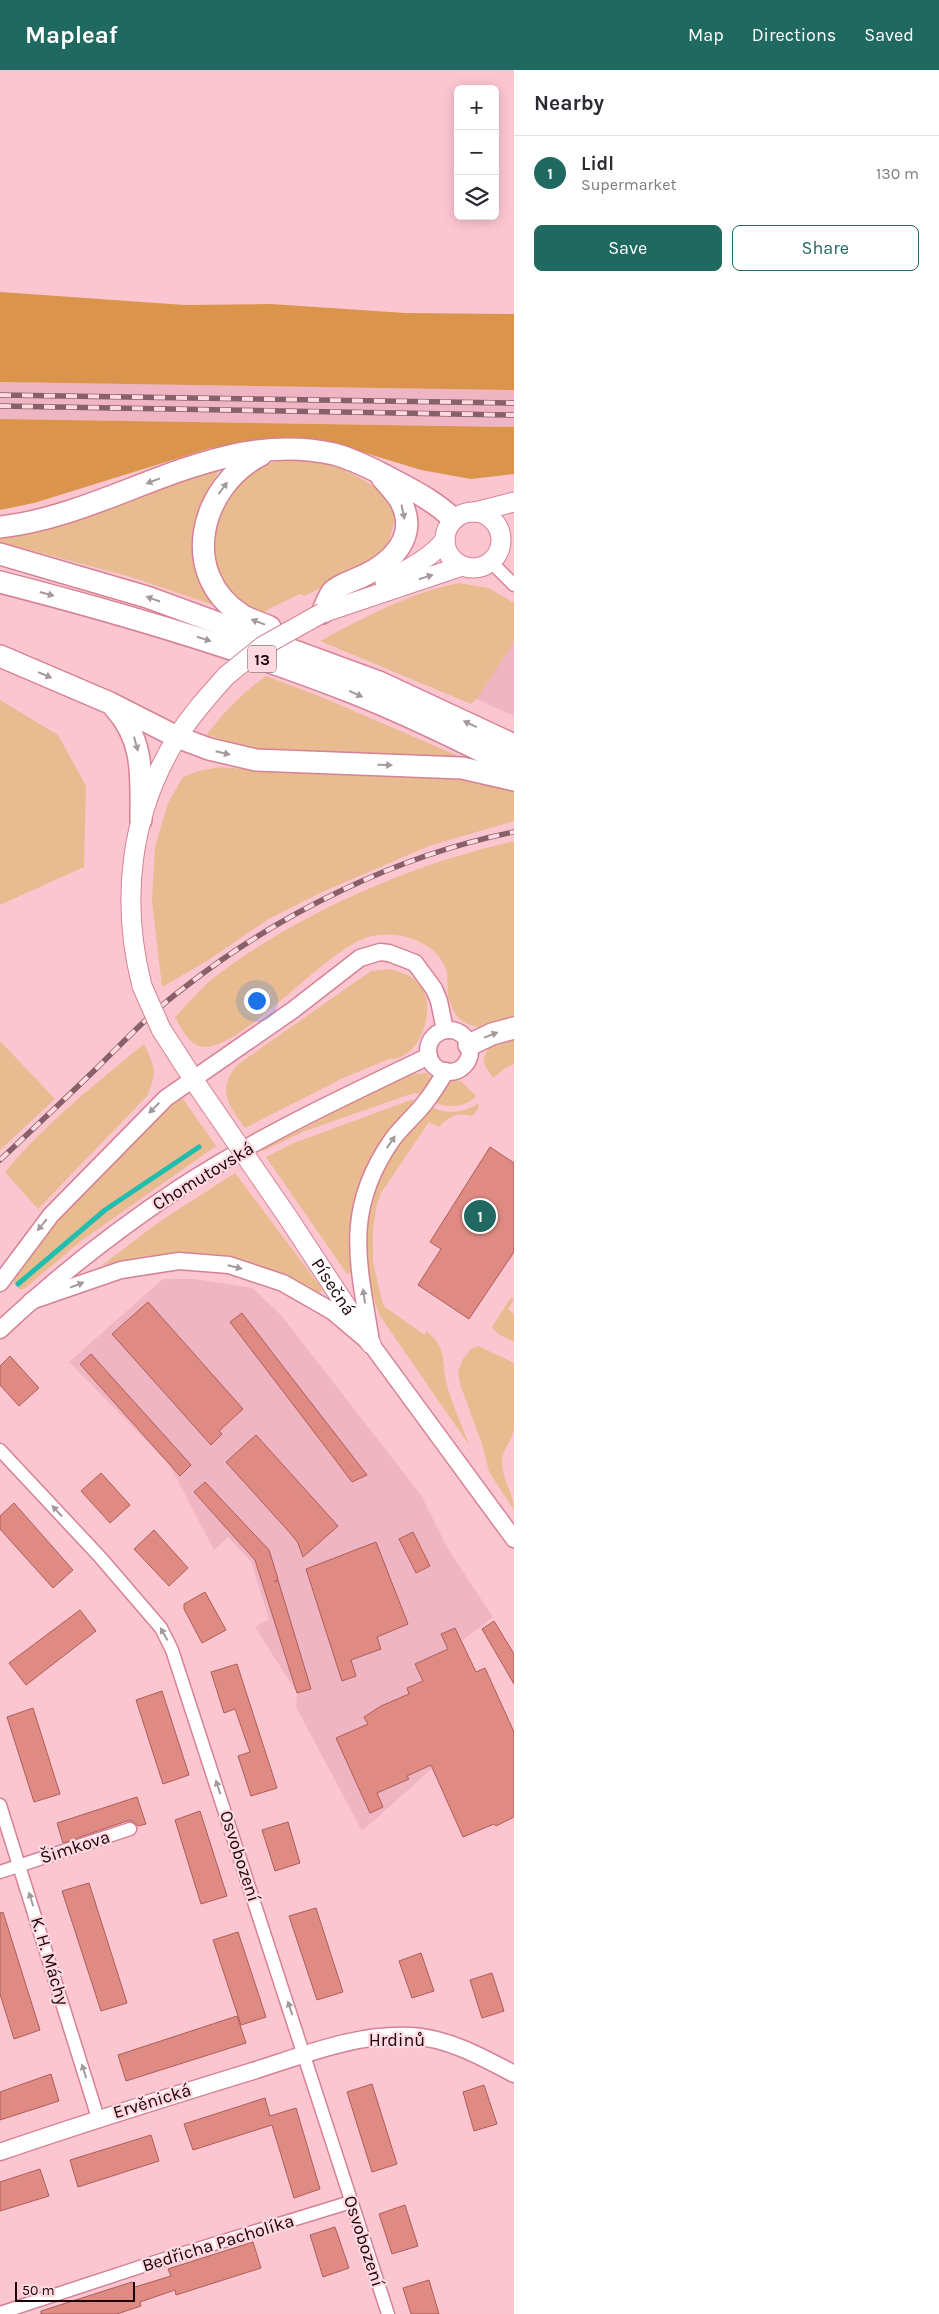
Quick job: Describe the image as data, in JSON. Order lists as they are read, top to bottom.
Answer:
{
  "streets": {
    "highway": ["13"],
    "main road": ["Písečná"],
    "street": [
      "Chomutovská",
      "Šimkova",
      "Osvobození",
      "K. H. Máchy",
      "Hrdinů",
      "Ervěnická",
      "Bedřicha Pacholíka"
    ]
  },
  "crossings": [
    ["Šimkova", "K. H. Máchy"],
    ["Osvobození", "Hrdinů"],
    ["Osvobození", "Ervěnická"],
    ["Osvobození", "Bedřicha Pacholíka"],
    ["K. H. Máchy", "Ervěnická"],
    ["Hrdinů", "Ervěnická"]
  ],
  "one_way": ["Osvobození", "K. H. Máchy"],
  "scale_bar": "50 m",
  "page": {
    "header": "Mapleaf",
    "nav": ["Map", "Directions", "Saved"],
    "heading": "Nearby",
    "map_buttons": ["+", "−"],
    "list": [
      {
        "mark": "1",
        "name": "Lidl",
        "note": "Supermarket",
        "value": "130 m"
      }
    ],
    "buttons": ["Save", "Share"],
    "pins": "1",
    "scale": "50 m"
  }
}
